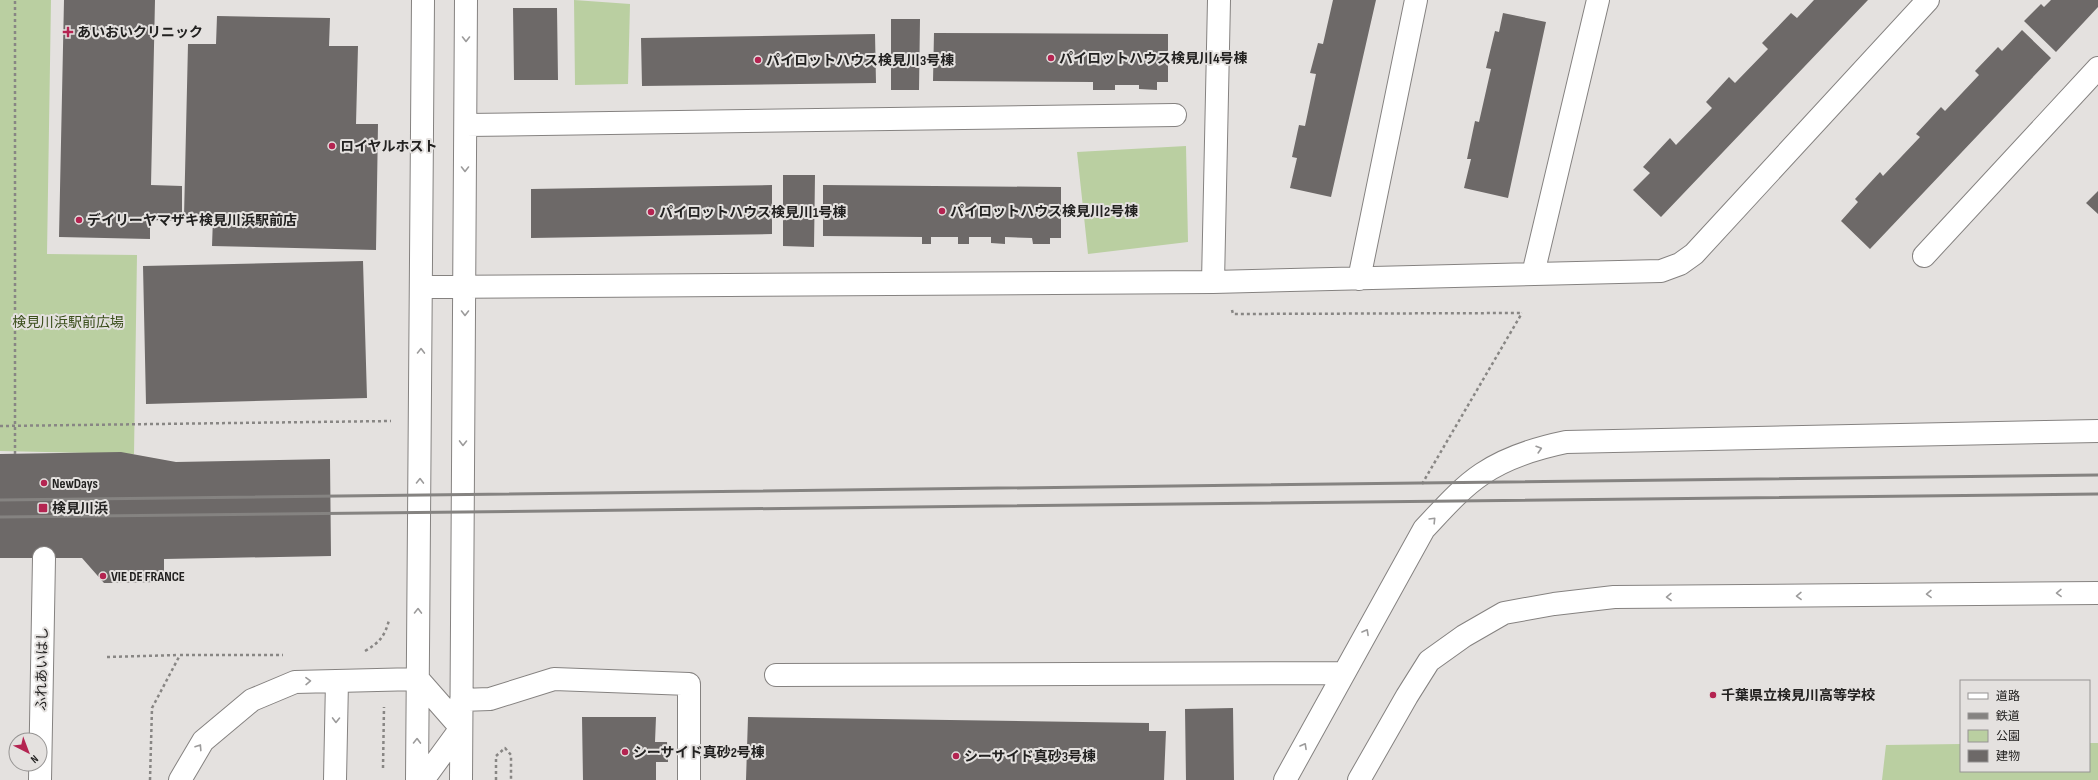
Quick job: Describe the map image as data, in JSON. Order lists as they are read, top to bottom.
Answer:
{
  "streets": {
    "street": ["ふれあいはし"]
  },
  "parks": ["検見川浜駅前広場"],
  "places": {
    "health": ["あいおいクリニック"],
    "other": [
      "パイロットハウス検見川4号棟",
      "パイロットハウス検見川3号棟",
      "ロイヤルホスト",
      "パイロットハウス検見川2号棟",
      "パイロットハウス検見川1号棟",
      "デイリーヤマザキ検見川浜駅前店",
      "NewDays",
      "VIE DE FRANCE",
      "千葉県立検見川高等学校",
      "シーサイド真砂2号棟",
      "シーサイド真砂3号棟"
    ],
    "transit": ["検見川浜"]
  },
  "legend": [
    "道路",
    "鉄道",
    "公園",
    "建物"
  ],
  "north": "bottom right"
}
